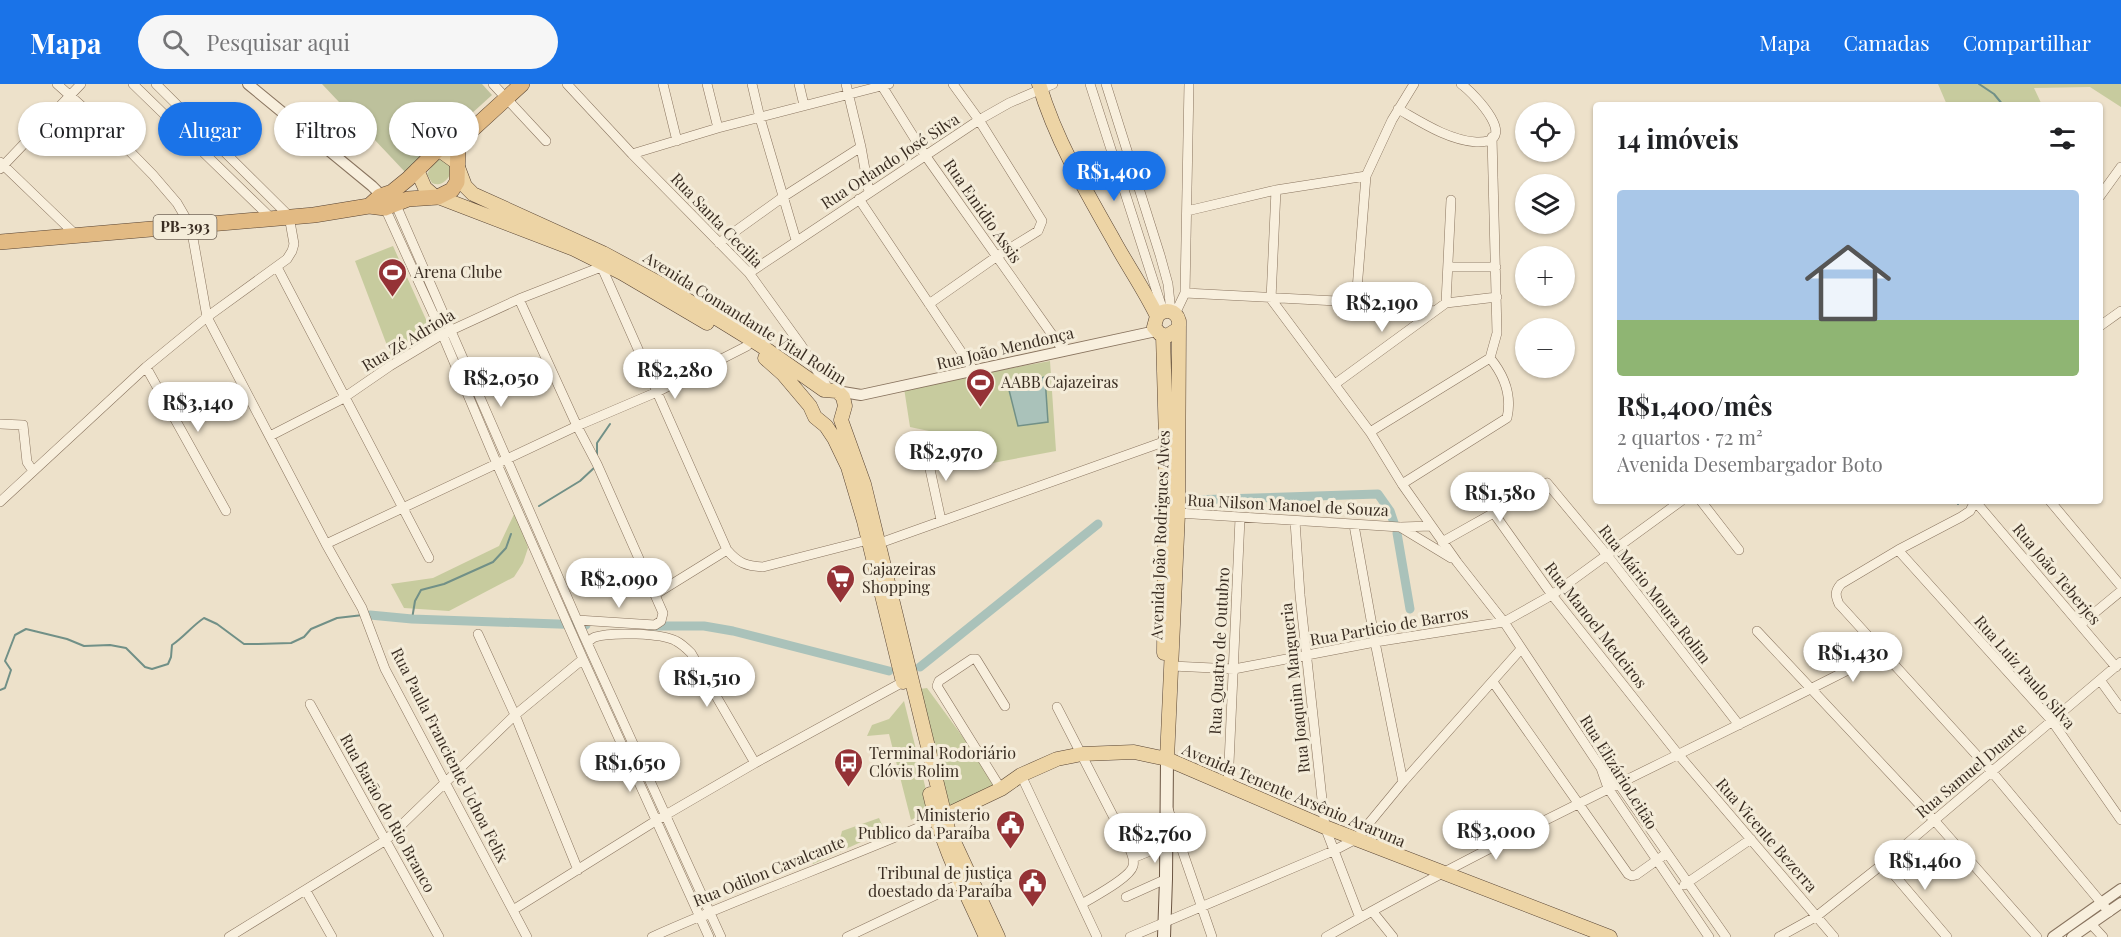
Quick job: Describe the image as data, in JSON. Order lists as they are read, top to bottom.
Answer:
{
  "streets": {
    "highway": ["PB-393"],
    "main road": [
      "Avenida Comandante Vital Rolim",
      "Avenida João Rodrigues Alves",
      "Avenida Tenente Arsênio Araruna",
      "Rua Odilon Cavalcante"
    ],
    "street": [
      "Rua Orlando José Silva",
      "Rua Emidio Assis",
      "Rua Santa Cecilia",
      "Rua Zé Adriola",
      "Rua João Mendonça",
      "Rua Nilson Manoel de Souza",
      "Rua João Teberjes",
      "Rua Mário Moura Rolim",
      "Rua Manoel Medeiros",
      "Rua Particio de Barros",
      "Rua Quatro de Outubro",
      "Rua Luiz Paulo Silva",
      "Rua Joaquim Mangueria",
      "Rua Paula Franciente Uchoa Felix",
      "Rua Samuel Duarte",
      "Rua ElizárioLeitão",
      "Rua Barāo do Rio Branco",
      "Rua Vicente Bezerra"
    ]
  },
  "crossings": [
    ["Rua Orlando José Silva", "Rua Emidio Assis"],
    ["Rua Orlando José Silva", "Rua Santa Cecilia"],
    ["Rua Emidio Assis", "Rua João Mendonça"],
    ["Rua Santa Cecilia", "Avenida Comandante Vital Rolim"],
    ["PB-393", "Avenida Comandante Vital Rolim"],
    ["PB-393", "Rua Paula Franciente Uchoa Felix"],
    ["Avenida Comandante Vital Rolim", "Rua Zé Adriola"],
    ["Avenida Comandante Vital Rolim", "Rua Odilon Cavalcante"],
    ["Rua Zé Adriola", "Rua Paula Franciente Uchoa Felix"],
    ["Rua João Mendonça", "Avenida João Rodrigues Alves"],
    ["Rua Nilson Manoel de Souza", "Avenida João Rodrigues Alves"],
    ["Rua Nilson Manoel de Souza", "Rua Quatro de Outubro"],
    ["Rua Nilson Manoel de Souza", "Rua Joaquim Mangueria"],
    ["Rua Nilson Manoel de Souza", "Rua ElizárioLeitão"],
    ["Avenida João Rodrigues Alves", "Rua Particio de Barros"],
    ["Avenida João Rodrigues Alves", "Avenida Tenente Arsênio Araruna"],
    ["Avenida João Rodrigues Alves", "Rua Odilon Cavalcante"],
    ["Rua João Teberjes", "Rua Samuel Duarte"],
    ["Rua Mário Moura Rolim", "Rua Manoel Medeiros"],
    ["Rua Manoel Medeiros", "Rua Vicente Bezerra"],
    ["Rua Particio de Barros", "Rua Quatro de Outubro"],
    ["Rua Particio de Barros", "Rua Joaquim Mangueria"],
    ["Rua Particio de Barros", "Rua ElizárioLeitão"],
    ["Rua Quatro de Outubro", "Avenida Tenente Arsênio Araruna"],
    ["Rua Luiz Paulo Silva", "Rua Samuel Duarte"],
    ["Rua Joaquim Mangueria", "Avenida Tenente Arsênio Araruna"],
    ["Rua Samuel Duarte", "Rua Vicente Bezerra"],
    ["Avenida Tenente Arsênio Araruna", "Rua Odilon Cavalcante"]
  ],
  "places": {
    "sports": ["Arena Clube", "AABB Cajazeiras"],
    "supermarket": ["Cajazeiras Shopping"],
    "bus stop": ["Terminal Rodoriário Clóvis Rolim"],
    "public building": ["Ministerio Publico da Paraíba", "Tribunal de justiça doestado da Paraíba"]
  },
  "page": {
    "header": "Mapa",
    "search": "Pesquisar aqui",
    "nav": ["Mapa", "Camadas", "Compartilhar"],
    "map_buttons": ["+", "−"],
    "chip": [
      "Comprar",
      "Alugar",
      "Filtros",
      "Novo"
    ],
    "heading": "14 imóveis",
    "price": [
      "R$1,400",
      "R$2,190",
      "R$2,280",
      "R$2,050",
      "R$3,140",
      "R$2,970",
      "R$1,580",
      "R$2,090",
      "R$1,430",
      "R$1,510",
      "R$1,650",
      "R$3,000",
      "R$2,760",
      "R$1,460"
    ],
    "list": [
      {
        "name": "R$1,400/mês",
        "note": "2 quartos · 72 m² · Avenida Desembargador Boto"
      }
    ]
  }
}
